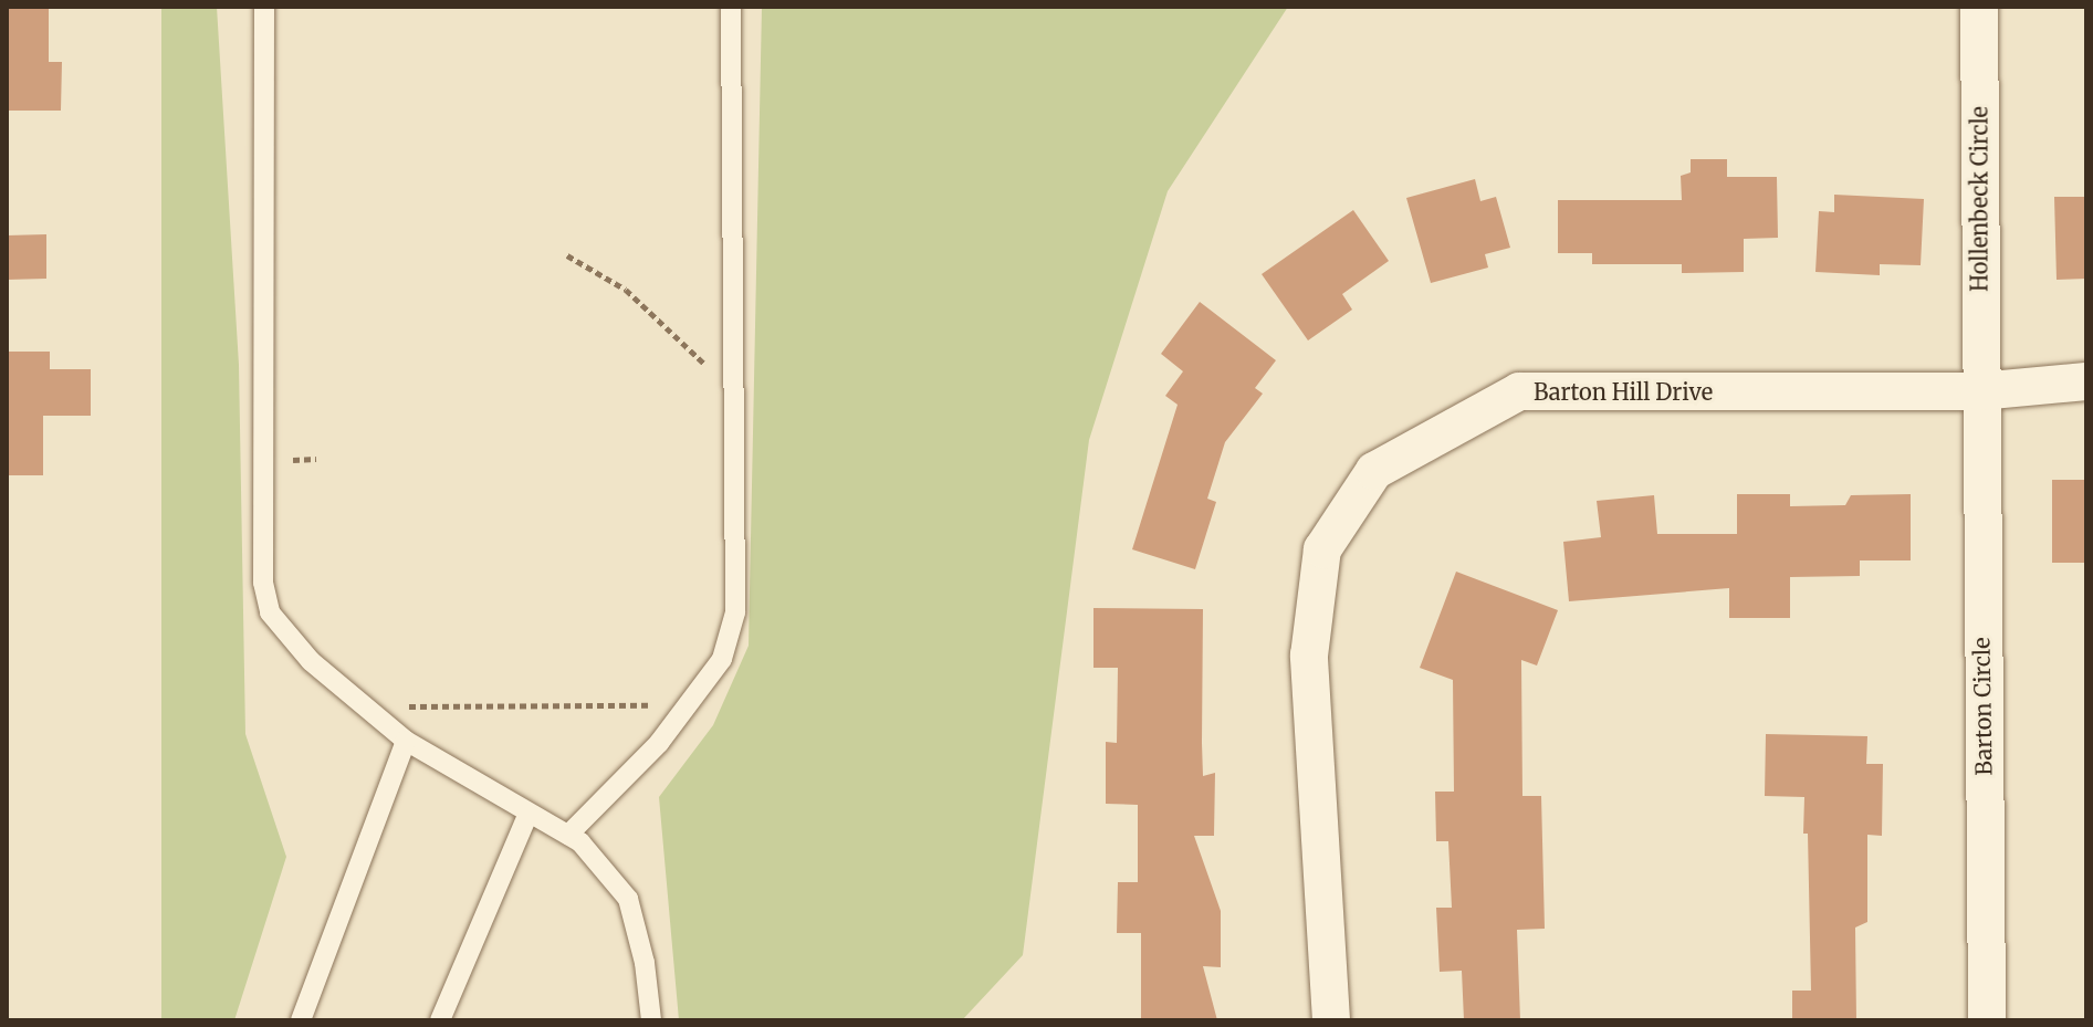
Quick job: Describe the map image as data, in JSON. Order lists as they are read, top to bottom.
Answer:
{
  "streets": {
    "street": ["Hollenbeck Circle", "Barton Hill Drive", "Barton Circle"]
  },
  "crossings": [
    ["Hollenbeck Circle", "Barton Hill Drive"],
    ["Hollenbeck Circle", "Barton Circle"],
    ["Barton Hill Drive", "Barton Circle"]
  ]
}
